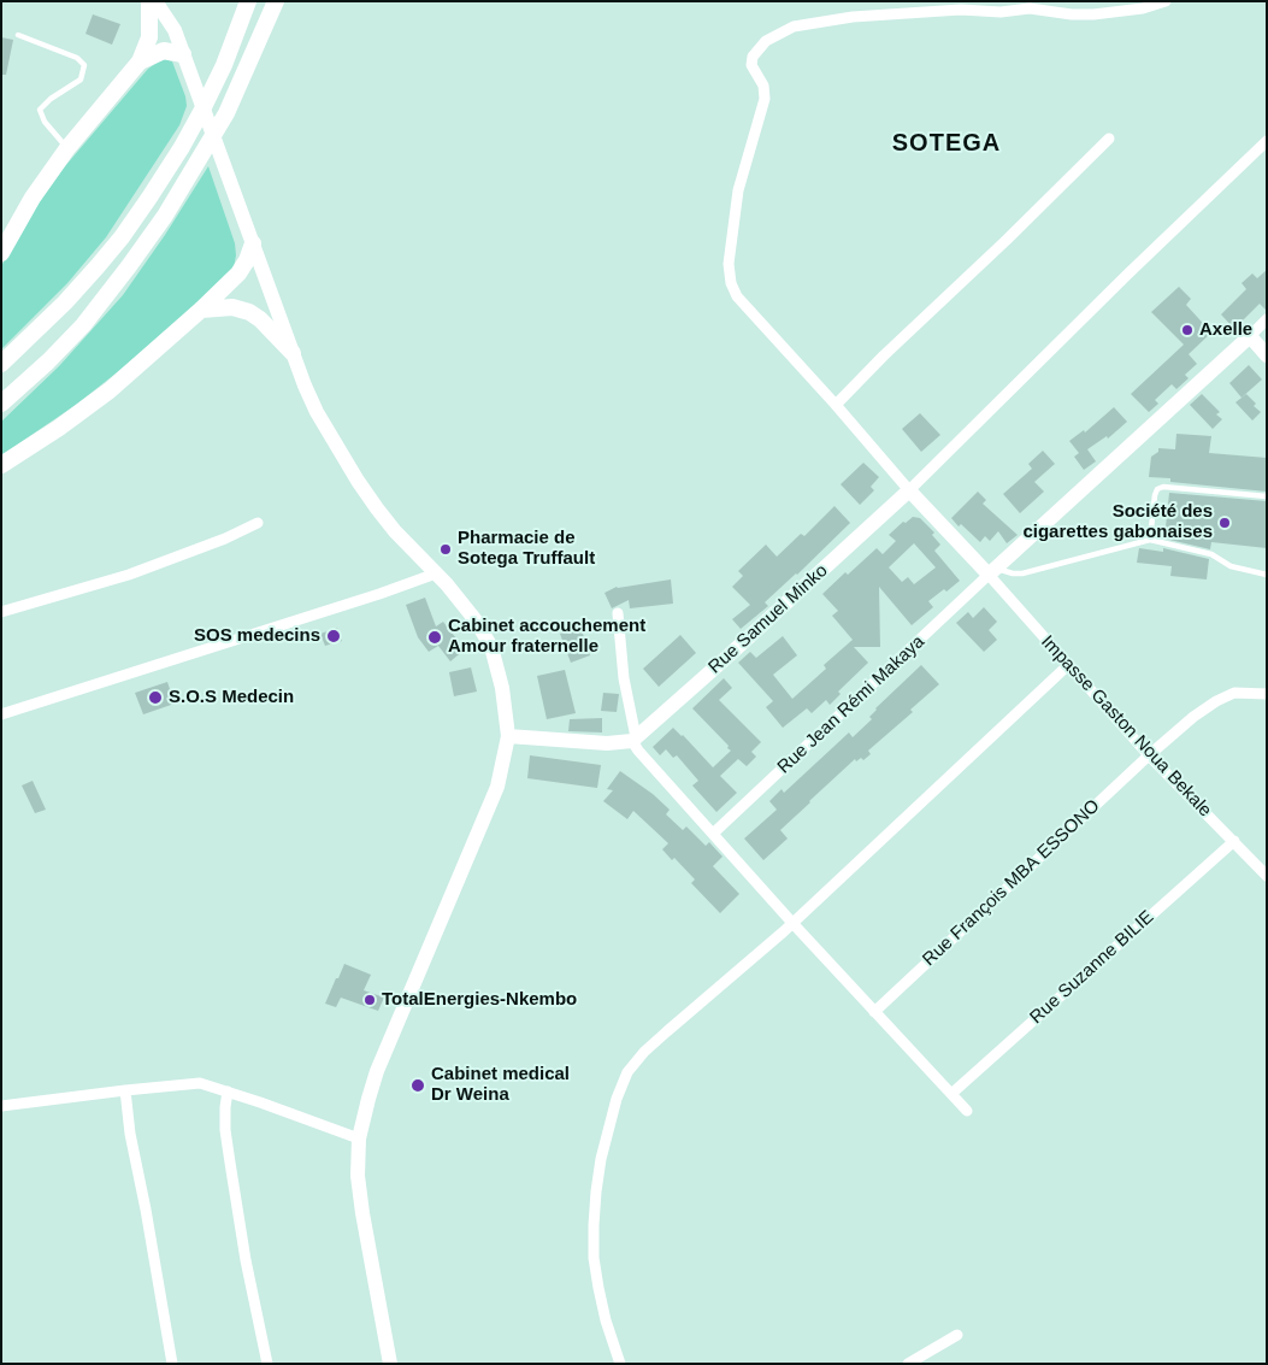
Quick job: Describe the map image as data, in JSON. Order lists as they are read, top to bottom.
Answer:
{
  "streets": {
    "main road": ["Rue Samuel Minko"],
    "street": [
      "Rue Jean Rémi Makaya",
      "Impasse Gaston Noua Bekale",
      "Rue François MBA ESSONO",
      "Rue Suzanne BILIE"
    ]
  },
  "crossings": [
    ["Rue Jean Rémi Makaya", "Impasse Gaston Noua Bekale"],
    ["Impasse Gaston Noua Bekale", "Rue François MBA ESSONO"],
    ["Impasse Gaston Noua Bekale", "Rue Suzanne BILIE"]
  ],
  "districts": ["SOTEGA"],
  "places": [
    "Axelle",
    "Société des cigarettes gabonaises",
    "Pharmacie de Sotega Truffault",
    "SOS medecins",
    "Cabinet accouchement Amour fraternelle",
    "S.O.S Medecin",
    "TotalEnergies-Nkembo",
    "Cabinet medical Dr Weina"
  ]
}
